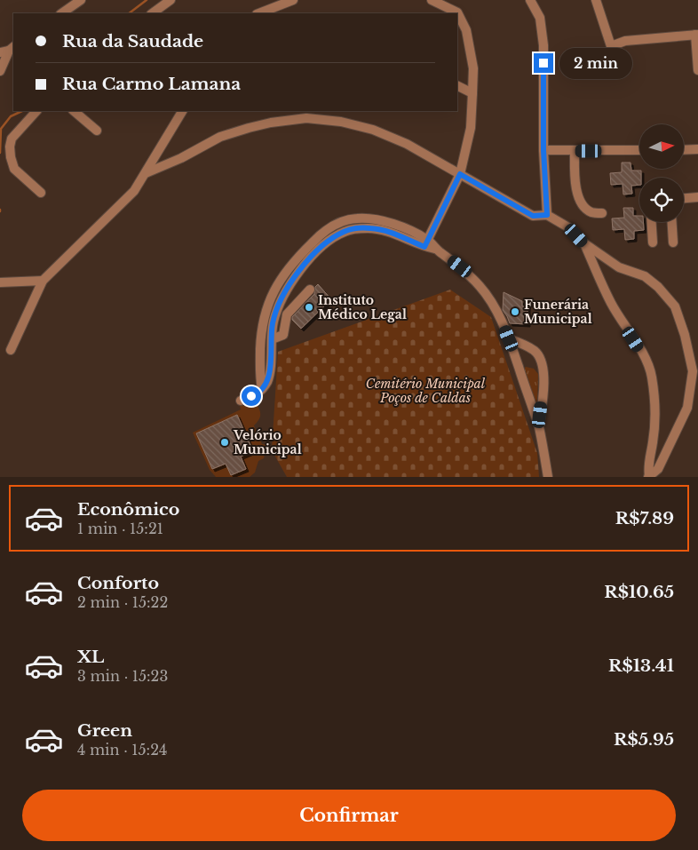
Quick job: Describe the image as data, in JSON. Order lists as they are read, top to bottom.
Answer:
{
  "parks": ["Cemitério Municipal Poços de Caldas"],
  "places": ["Instituto Médico Legal", "Funerária Municipal", "Velório Municipal"],
  "north": "right",
  "page": {
    "banner": ["Rua da Saudade", "Rua Carmo Lamana"],
    "bubble": "2 min",
    "list": [
      {
        "name": "Econômico",
        "note": "1 min · 15:21",
        "value": "R$7.89"
      },
      {
        "name": "Conforto",
        "note": "2 min · 15:22",
        "value": "R$10.65"
      },
      {
        "name": "XL",
        "note": "3 min · 15:23",
        "value": "R$13.41"
      },
      {
        "name": "Green",
        "note": "4 min · 15:24",
        "value": "R$5.95"
      }
    ],
    "buttons": "Confirmar"
  }
}
